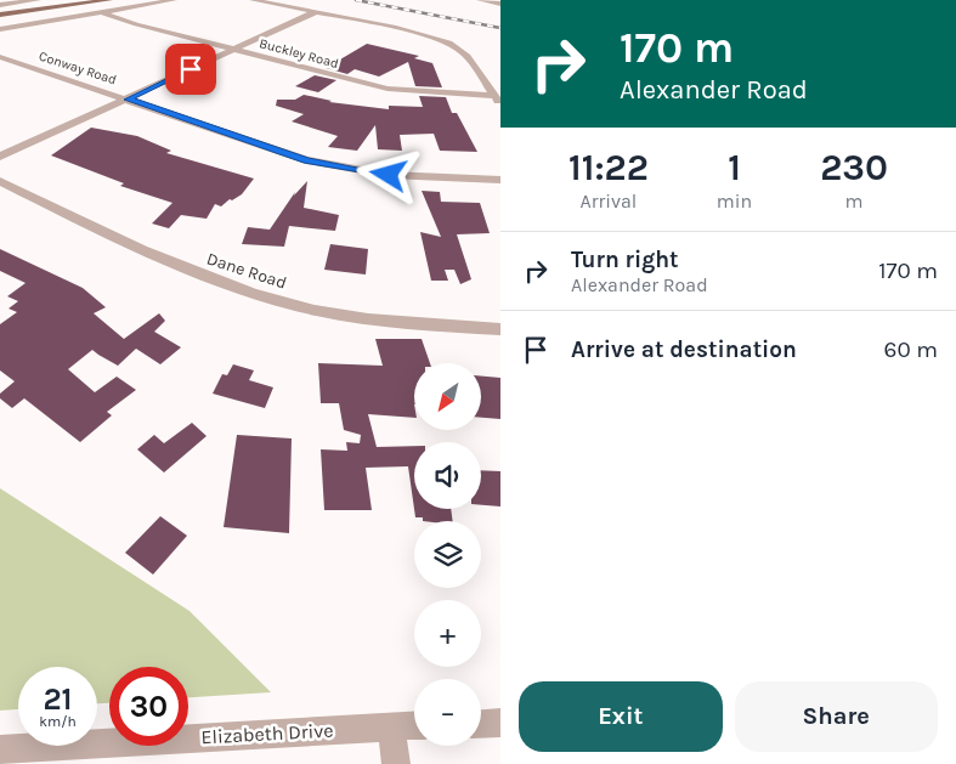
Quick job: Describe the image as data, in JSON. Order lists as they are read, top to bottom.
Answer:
{
  "streets": {
    "street": [
      "Buckley Road",
      "Conway Road",
      "Dane Road",
      "Elizabeth Drive"
    ]
  },
  "north": "bottom left",
  "page": {
    "turn": ["170 m", "Alexander Road"],
    "eta": [
      "11:22",
      "Arrival",
      "1",
      "min",
      "230",
      "m"
    ],
    "list": [
      {
        "name": "Turn right",
        "note": "Alexander Road",
        "value": "170 m"
      },
      {
        "name": "Arrive at destination",
        "value": "60 m"
      }
    ],
    "map_buttons": ["+", "−"],
    "speed": "21 km/h",
    "limit": "30",
    "buttons": ["Exit", "Share"]
  }
}
